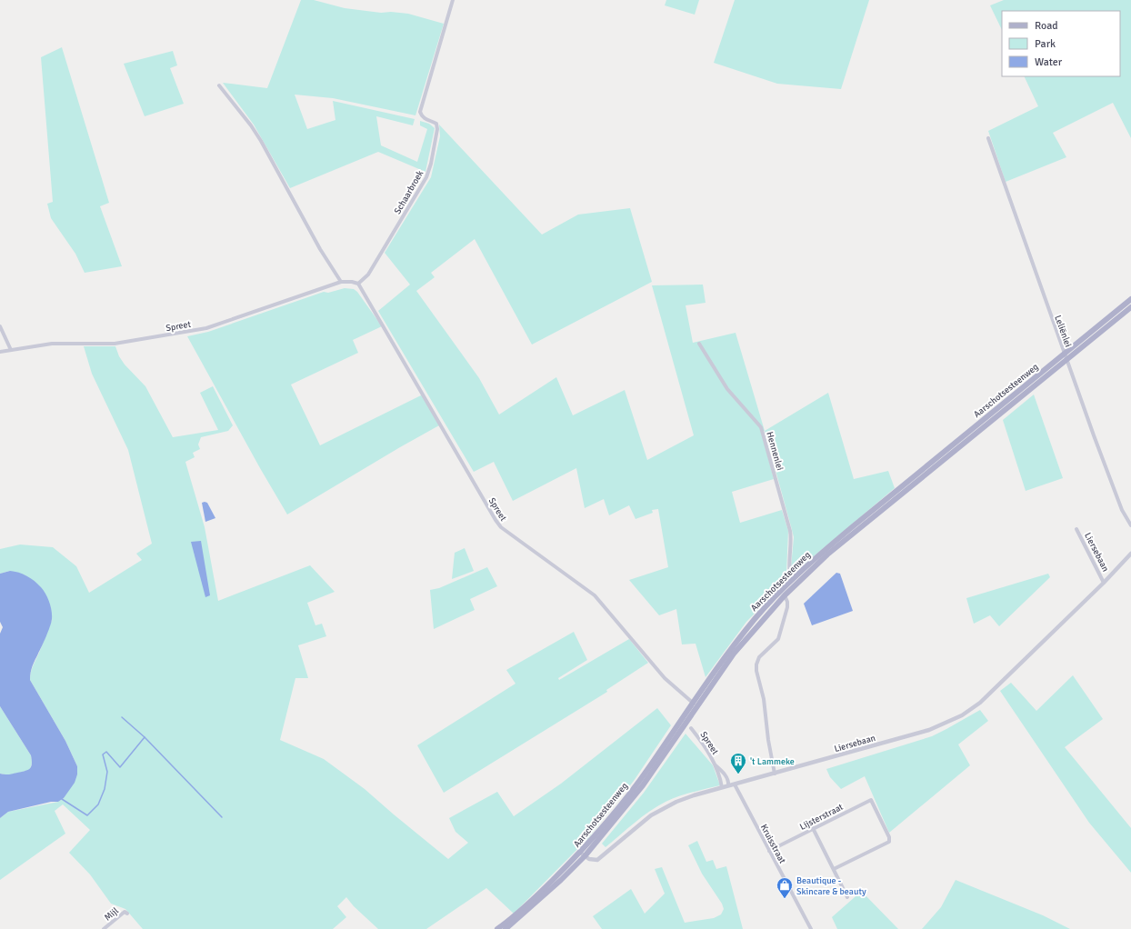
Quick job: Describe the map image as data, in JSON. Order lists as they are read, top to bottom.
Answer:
{
  "streets": {
    "main road": ["Aarschotsesteenweg"],
    "street": [
      "Schaarbroek",
      "Spreet",
      "Leliënlei",
      "Hennenlei",
      "Liersebaan",
      "Lijsterstraat",
      "Kruisstraat",
      "Mijl"
    ]
  },
  "crossings": [
    ["Schaarbroek", "Spreet"],
    ["Spreet", "Aarschotsesteenweg"],
    ["Spreet", "Liersebaan"],
    ["Leliënlei", "Aarschotsesteenweg"],
    ["Aarschotsesteenweg", "Hennenlei"],
    ["Aarschotsesteenweg", "Liersebaan"],
    ["Liersebaan", "Kruisstraat"],
    ["Lijsterstraat", "Kruisstraat"]
  ],
  "places": {
    "building": ["'t Lammeke"],
    "shop": ["Beautique - Skincare & beauty"]
  },
  "legend": ["Road", "Park", "Water"]
}
